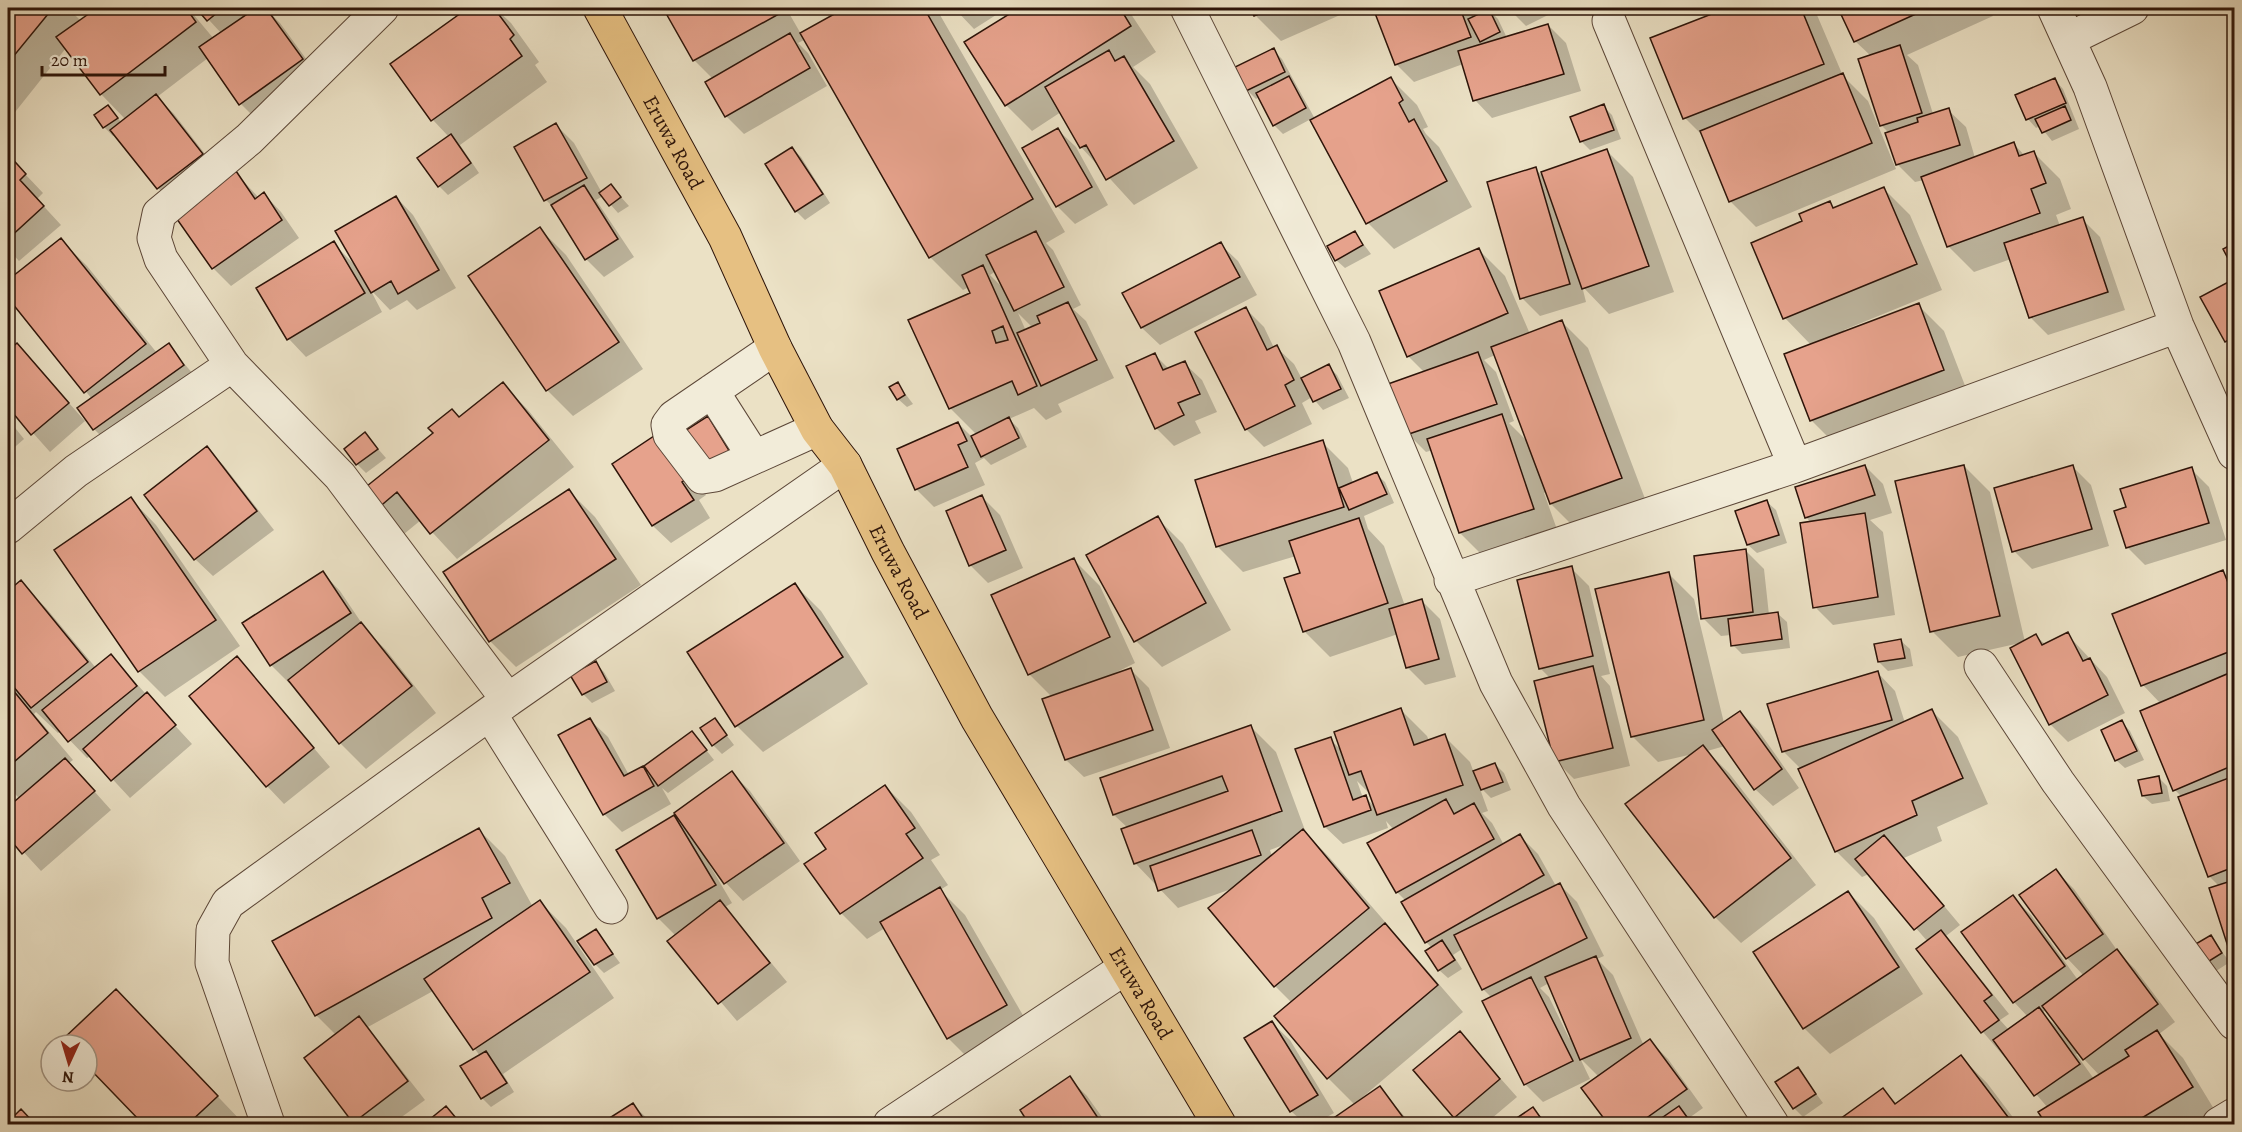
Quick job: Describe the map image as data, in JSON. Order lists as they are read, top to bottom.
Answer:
{
  "streets": {
    "main road": ["Eruwa Road"]
  },
  "scale_bar": "20 m",
  "north": "bottom"
}
